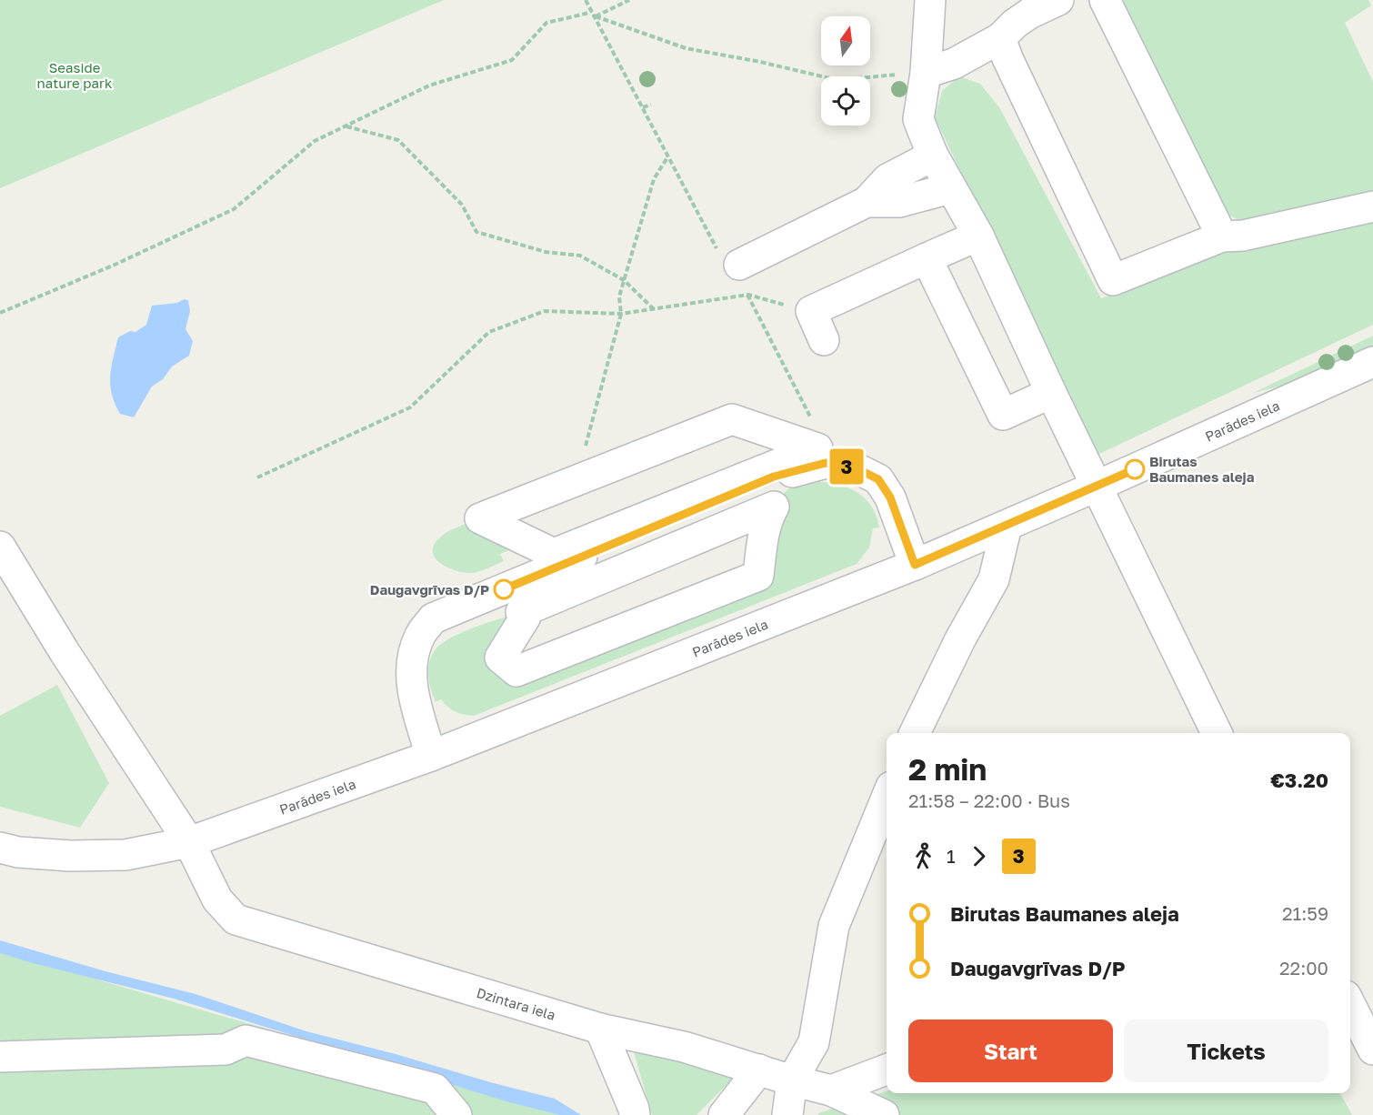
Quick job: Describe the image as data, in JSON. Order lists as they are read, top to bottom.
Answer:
{
  "streets": {
    "street": ["Parādes iela", "Dzintara iela"]
  },
  "crossings": [
    ["Parādes iela", "Dzintara iela"]
  ],
  "parks": ["Seaside nature park"],
  "places": ["Birutas Baumanes aleja", "Daugavgrīvas D/P"],
  "lines": ["bus line 3"],
  "north": "top",
  "page": {
    "on_map": "3",
    "heading": ["2 min", "21:58 – 22:00 · Bus", "€3.20"],
    "legs": ["1", "3"],
    "list": [
      {
        "name": "Birutas Baumanes aleja",
        "value": "21:59"
      },
      {
        "name": "Daugavgrīvas D/P",
        "value": "22:00"
      }
    ],
    "buttons": ["Start", "Tickets"]
  }
}
